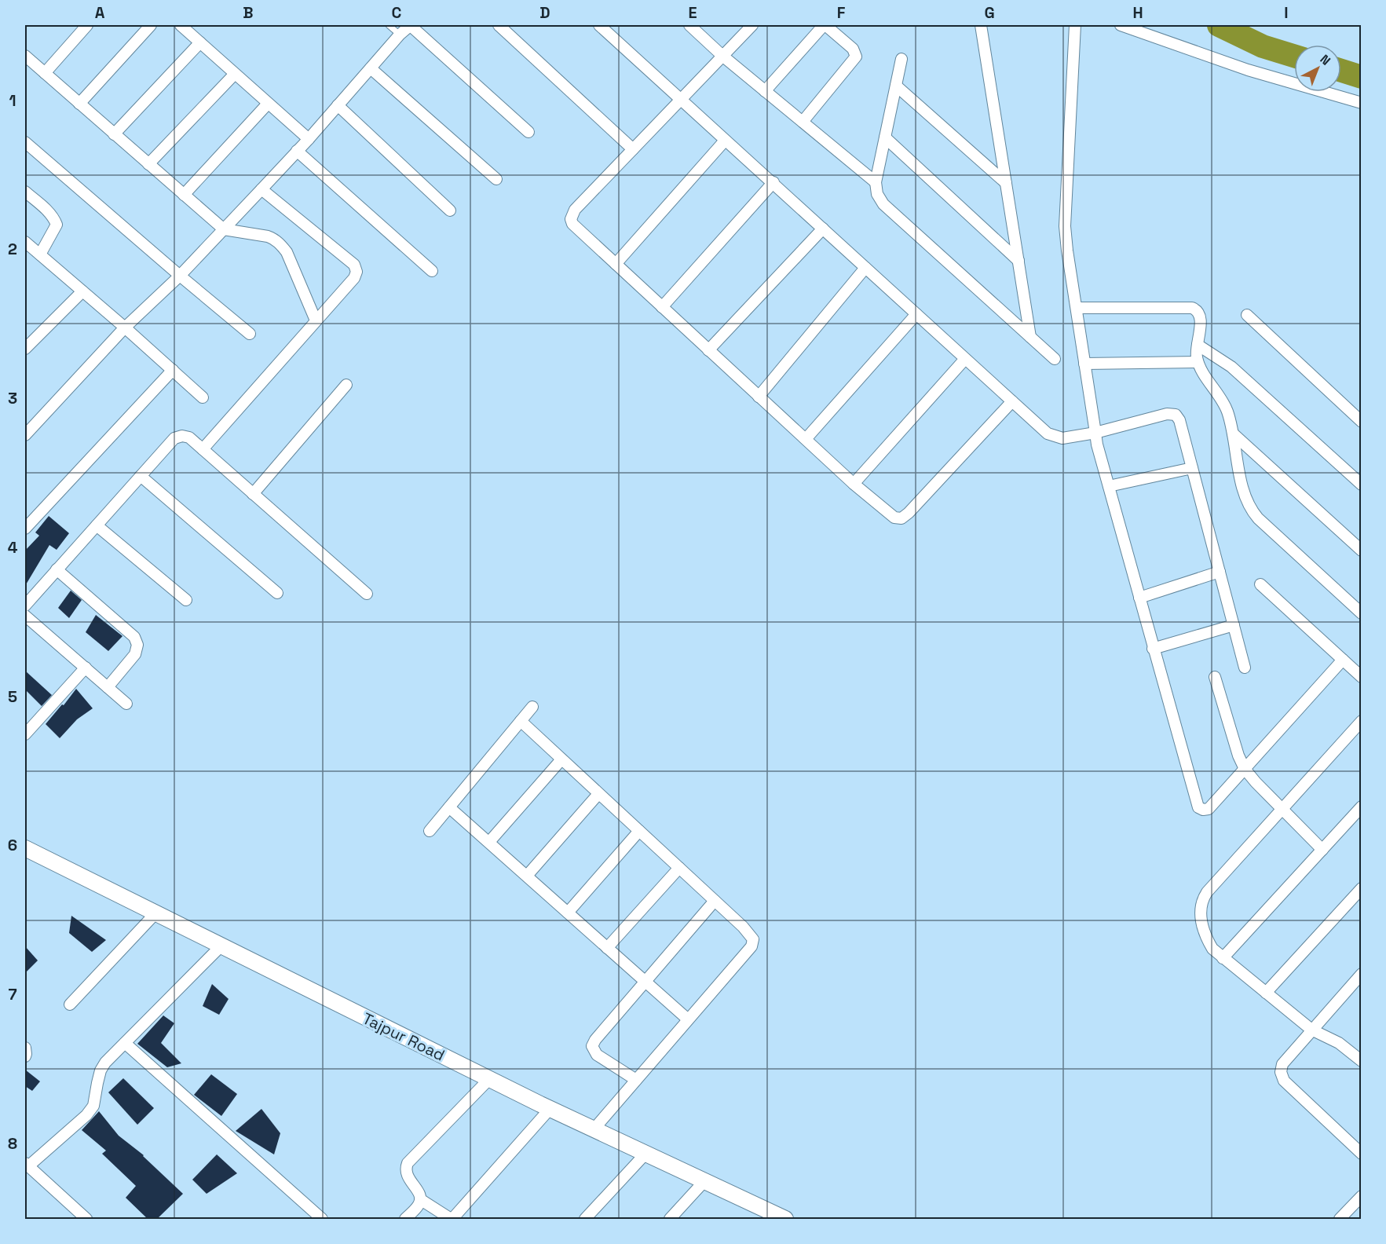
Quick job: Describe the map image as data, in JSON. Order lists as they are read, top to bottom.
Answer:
{
  "streets": {
    "main road": ["Tajpur Road"]
  },
  "north": "top right",
  "grid": {
    "columns": [
      "A",
      "B",
      "C",
      "D",
      "E",
      "F",
      "G",
      "H",
      "I"
    ],
    "rows": [
      "1",
      "2",
      "3",
      "4",
      "5",
      "6",
      "7",
      "8"
    ]
  }
}
